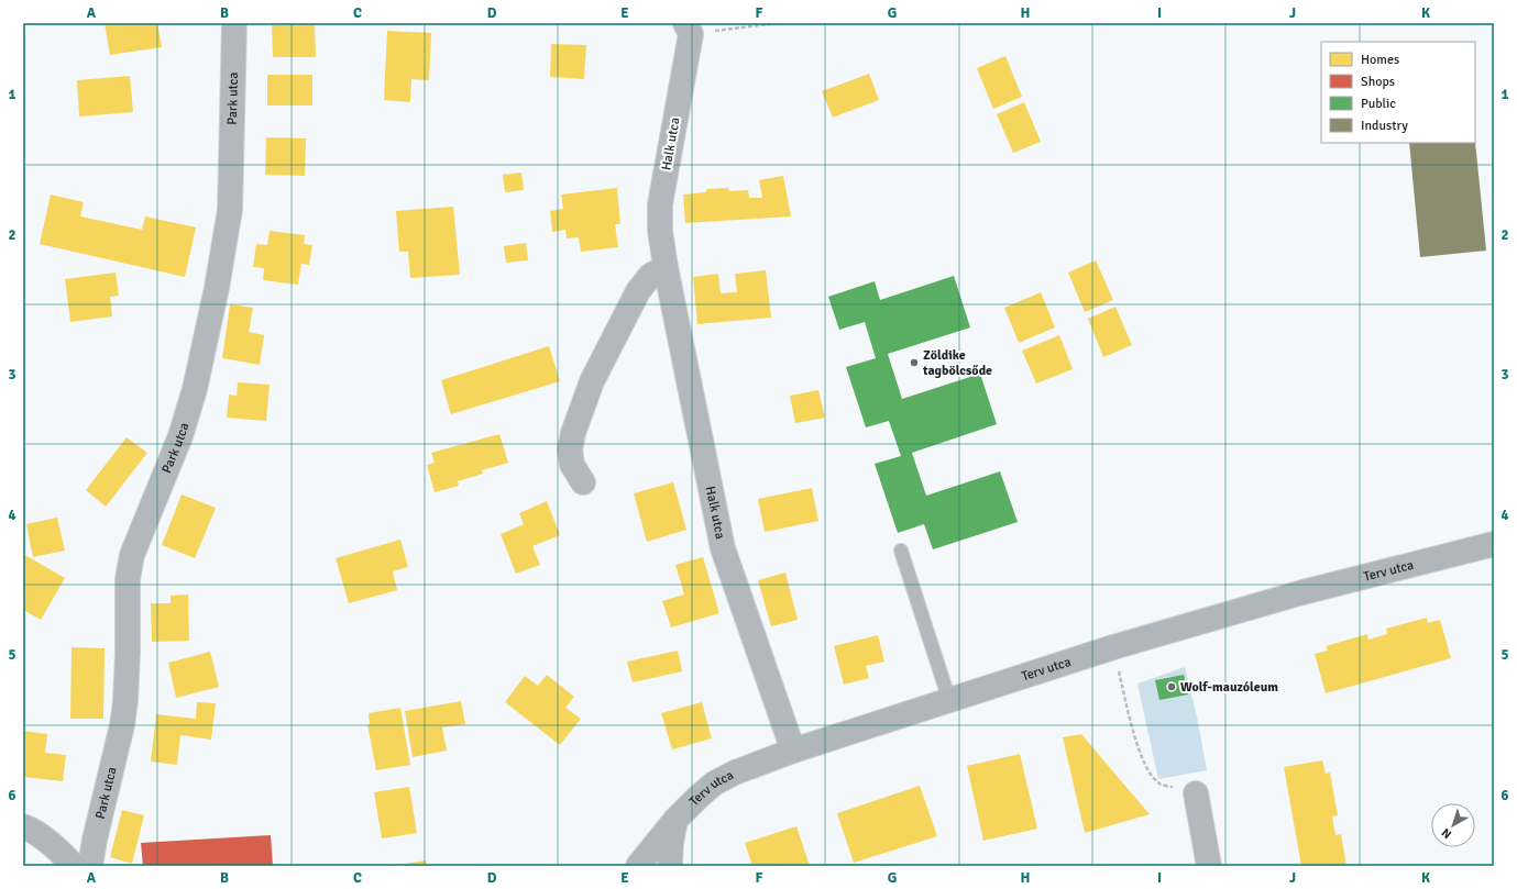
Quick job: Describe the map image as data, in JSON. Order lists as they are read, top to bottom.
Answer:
{
  "streets": {
    "street": ["Park utca", "Halk utca", "Terv utca"]
  },
  "crossings": [
    ["Halk utca", "Terv utca"]
  ],
  "places": ["Zöldike tagbölcsőde", "Wolf-mauzóleum"],
  "legend": [
    "Homes",
    "Shops",
    "Public",
    "Industry"
  ],
  "north": "bottom left",
  "grid": {
    "columns": [
      "A",
      "B",
      "C",
      "D",
      "E",
      "F",
      "G",
      "H",
      "I",
      "J",
      "K"
    ],
    "rows": [
      "1",
      "2",
      "3",
      "4",
      "5",
      "6"
    ]
  }
}
